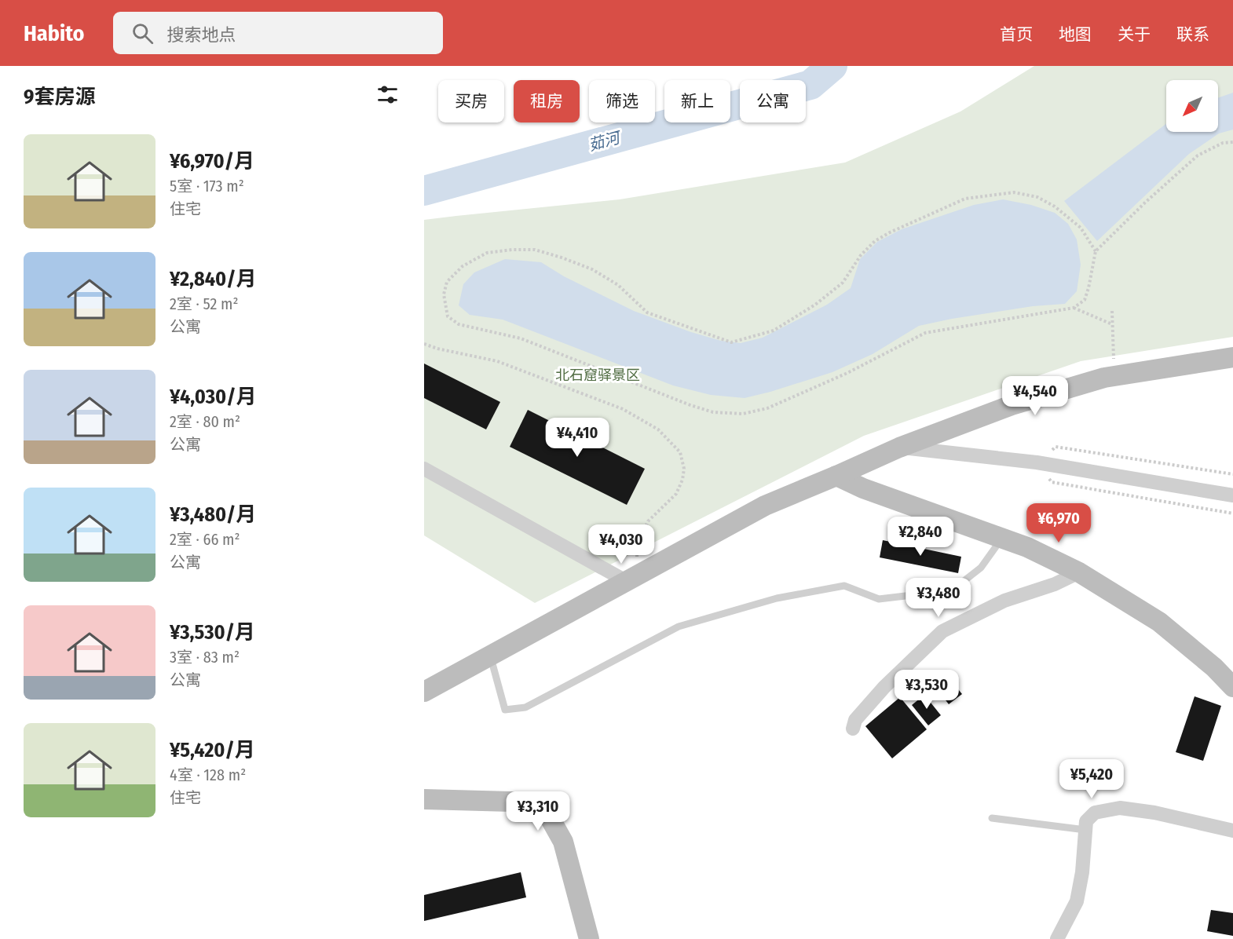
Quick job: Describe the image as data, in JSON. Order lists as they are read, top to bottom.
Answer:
{
  "water": ["茹河"],
  "parks": ["北石窟驿景区"],
  "north": "bottom left",
  "page": {
    "header": "Habito",
    "search": "搜索地点",
    "nav": [
      "首页",
      "地图",
      "关于",
      "联系"
    ],
    "heading": "9套房源",
    "chip": [
      "买房",
      "租房",
      "筛选",
      "新上",
      "公寓"
    ],
    "list": [
      {
        "name": "¥6,970/月",
        "note": "5室 · 173 m² · 住宅"
      },
      {
        "name": "¥2,840/月",
        "note": "2室 · 52 m² · 公寓"
      },
      {
        "name": "¥4,030/月",
        "note": "2室 · 80 m² · 公寓"
      },
      {
        "name": "¥3,480/月",
        "note": "2室 · 66 m² · 公寓"
      },
      {
        "name": "¥3,530/月",
        "note": "3室 · 83 m² · 公寓"
      },
      {
        "name": "¥5,420/月",
        "note": "4室 · 128 m² · 住宅"
      }
    ],
    "price": [
      "¥4,540",
      "¥4,410",
      "¥6,970",
      "¥2,840",
      "¥4,030",
      "¥3,480",
      "¥3,530",
      "¥5,420",
      "¥3,310"
    ]
  }
}
